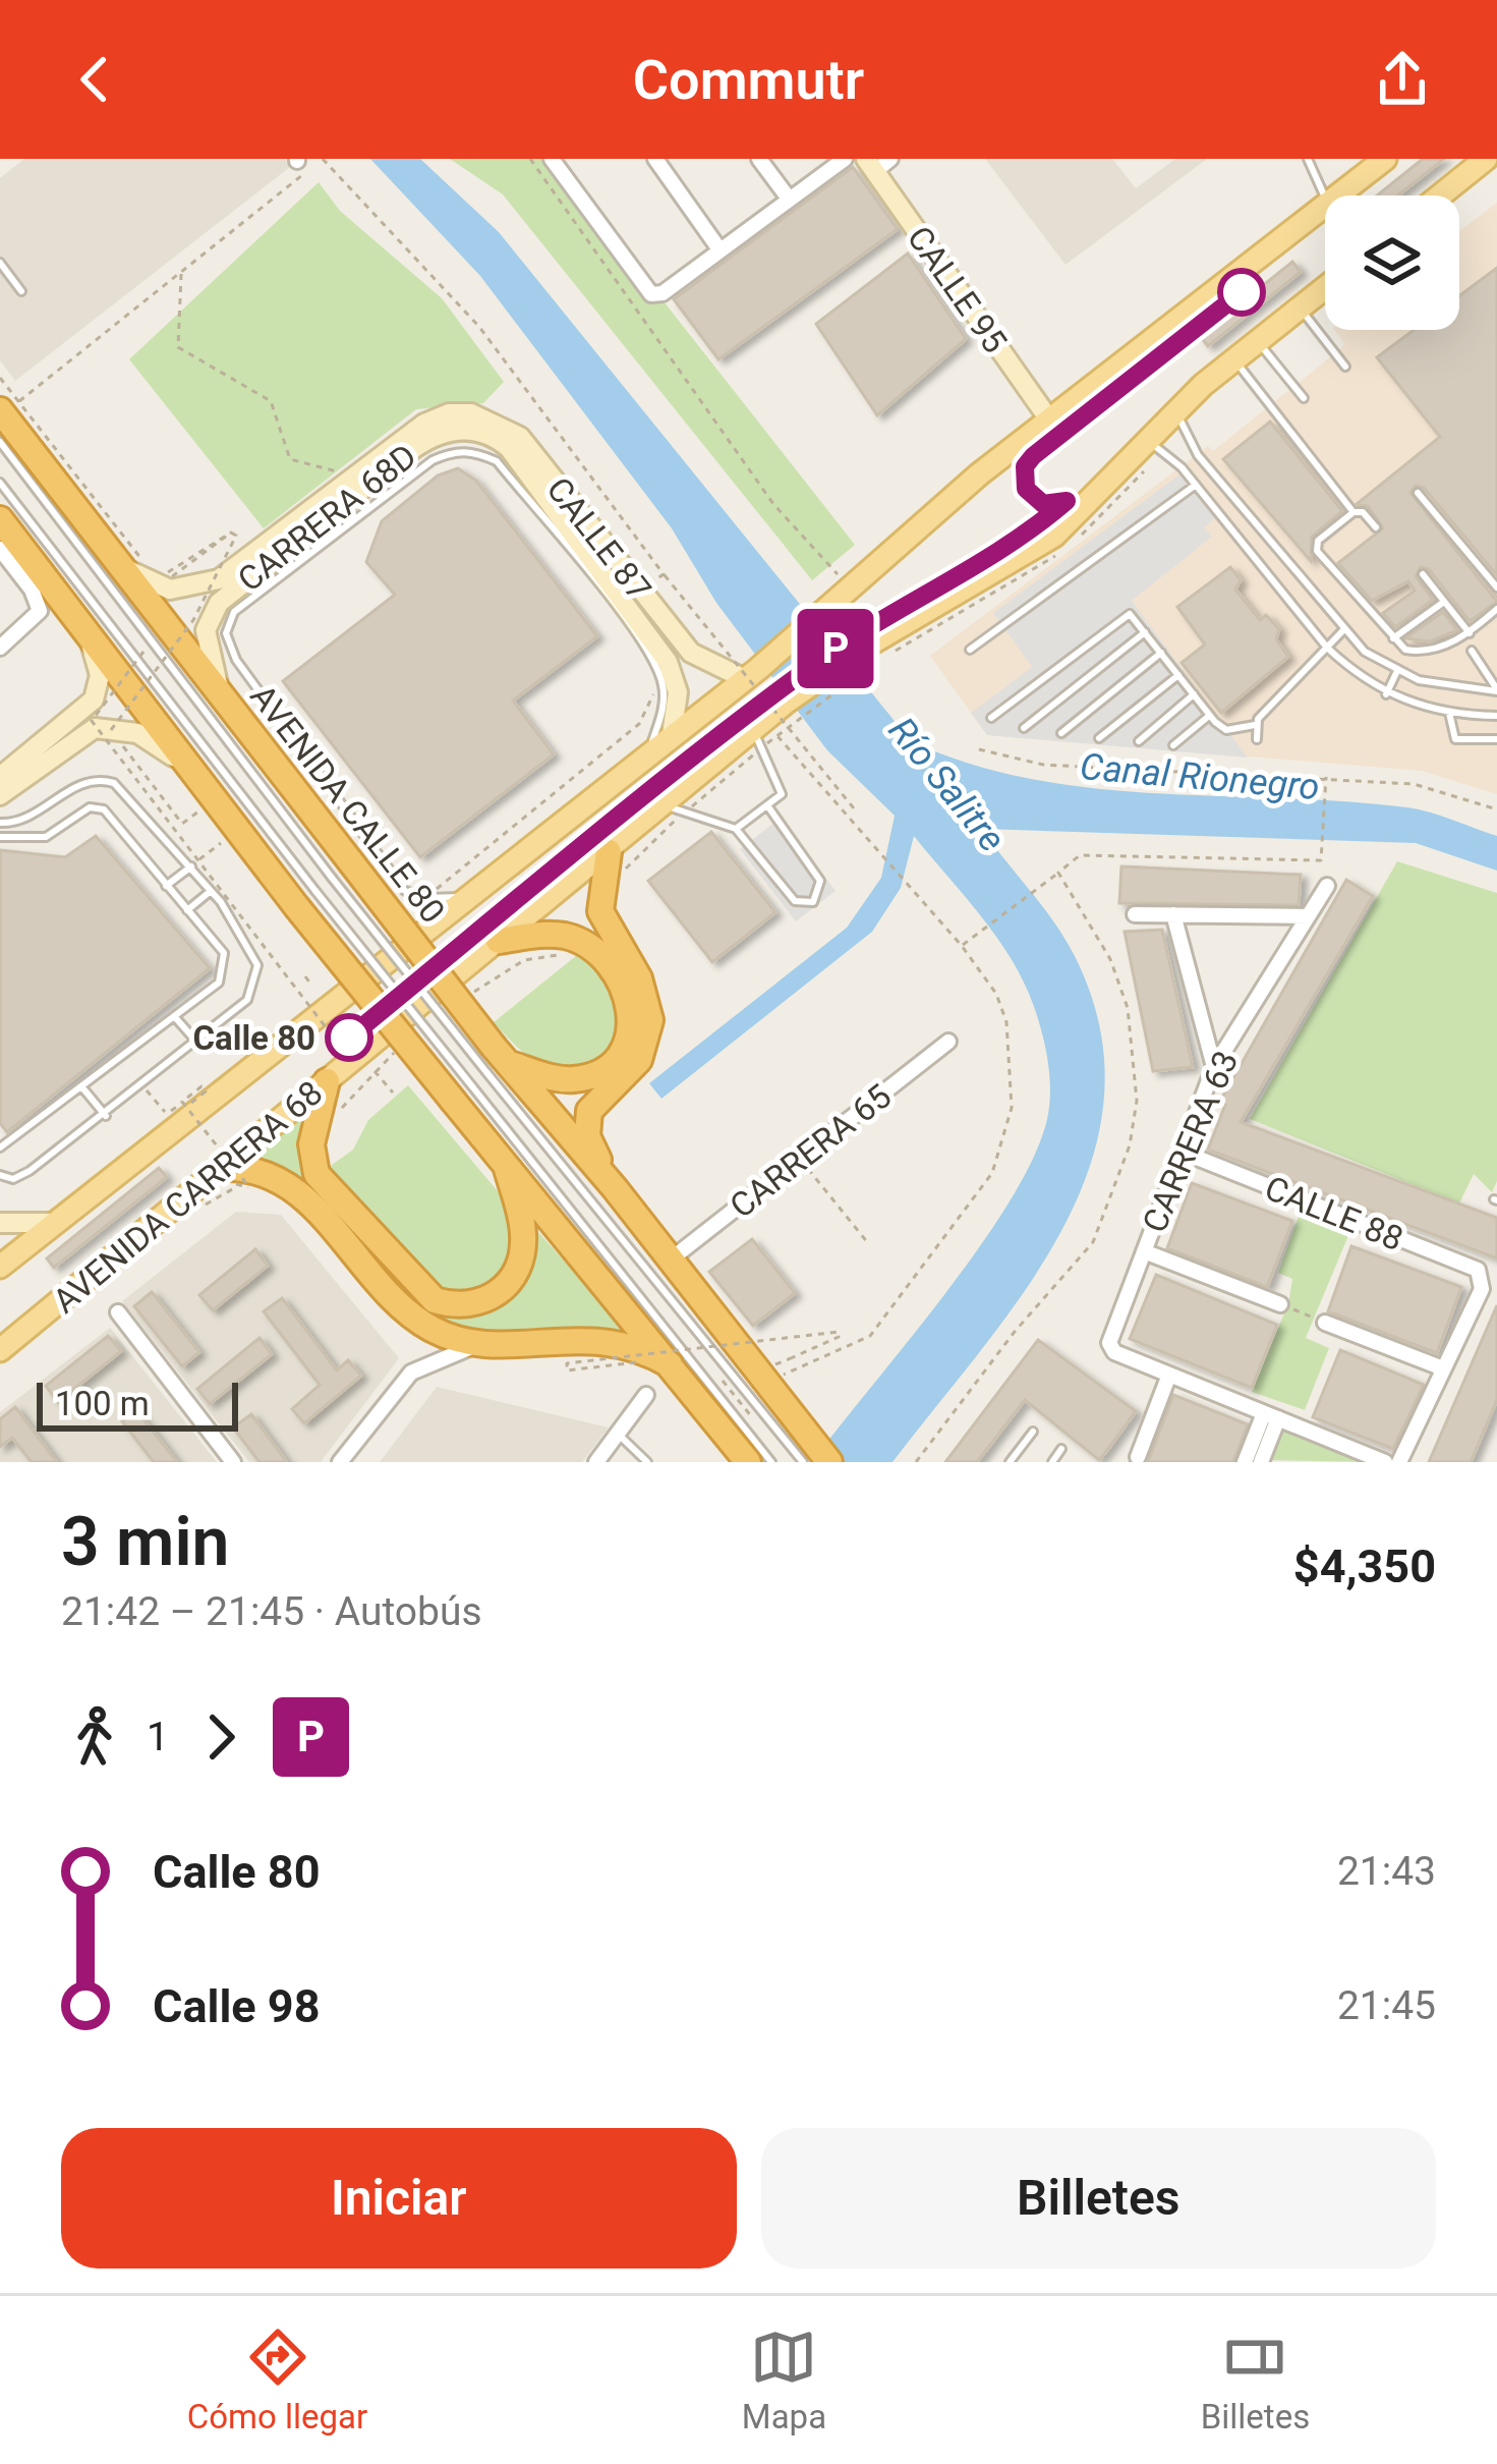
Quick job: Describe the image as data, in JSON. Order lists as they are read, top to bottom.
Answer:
{
  "streets": {
    "highway": ["AVENIDA CALLE 80"],
    "main road": ["AVENIDA CARRERA 68"],
    "street": [
      "CALLE 95",
      "CARRERA 68D",
      "CALLE 87",
      "CARRERA 63",
      "CARRERA 65",
      "CALLE 88"
    ]
  },
  "crossings": [
    ["CALLE 95", "AVENIDA CARRERA 68"],
    ["CARRERA 68D", "CALLE 87"],
    ["CARRERA 68D", "AVENIDA CALLE 80"],
    ["CALLE 87", "AVENIDA CARRERA 68"],
    ["AVENIDA CALLE 80", "CARRERA 65"],
    ["CARRERA 63", "CALLE 88"]
  ],
  "water": ["Canal Rionegro", "Río Salitre"],
  "places": ["Calle 80"],
  "lines": ["bus line P"],
  "scale_bar": "100 m",
  "page": {
    "header": "Commutr",
    "on_map": "P",
    "scale": "100 m",
    "heading": ["3 min", "21:42 – 21:45 · Autobús", "$4,350"],
    "legs": ["1", "P"],
    "list": [
      {
        "name": "Calle 80",
        "value": "21:43"
      },
      {
        "name": "Calle 98",
        "value": "21:45"
      }
    ],
    "buttons": ["Iniciar", "Billetes"],
    "tabs": ["Cómo llegar", "Mapa", "Billetes"]
  }
}
